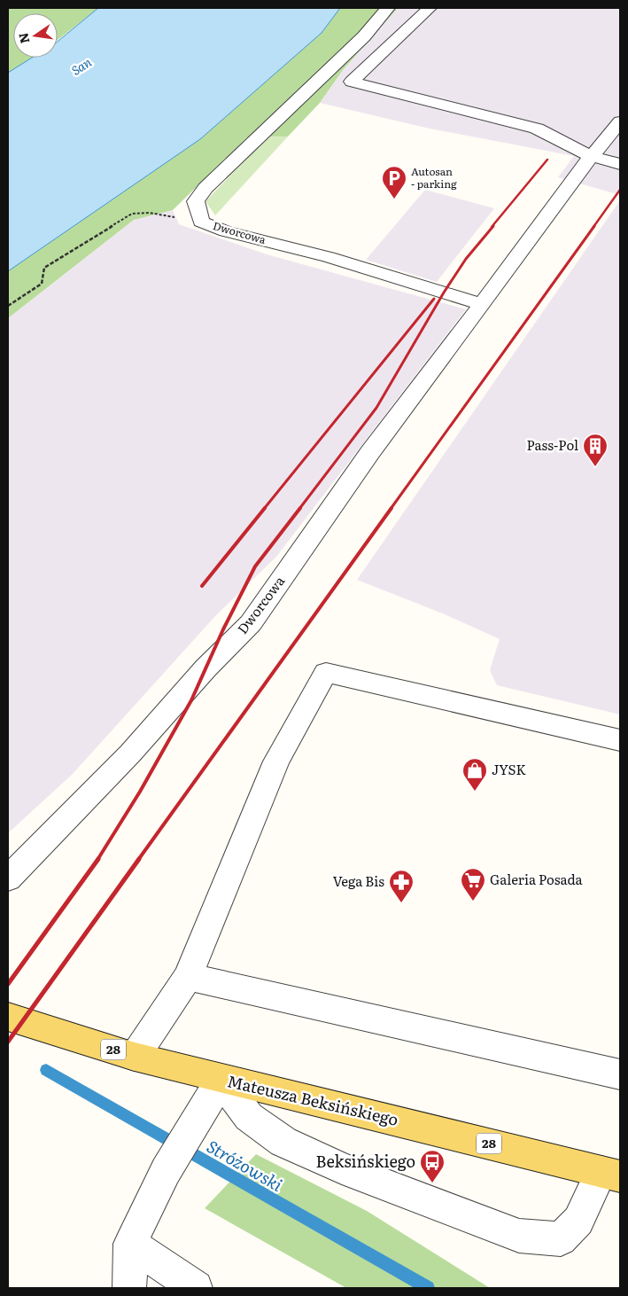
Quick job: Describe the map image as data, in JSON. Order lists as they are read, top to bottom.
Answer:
{
  "streets": {
    "main road": ["28", "Mateusza Beksińskiego"],
    "street": ["Dworcowa"]
  },
  "water": ["San", "Stróżowski"],
  "places": {
    "parking": ["Autosan - parking"],
    "building": ["Pass-Pol"],
    "shop": ["JYSK"],
    "supermarket": ["Galeria Posada"],
    "pharmacy": ["Vega Bis"],
    "bus stop": ["Beksińskiego"]
  },
  "north": "left"
}
